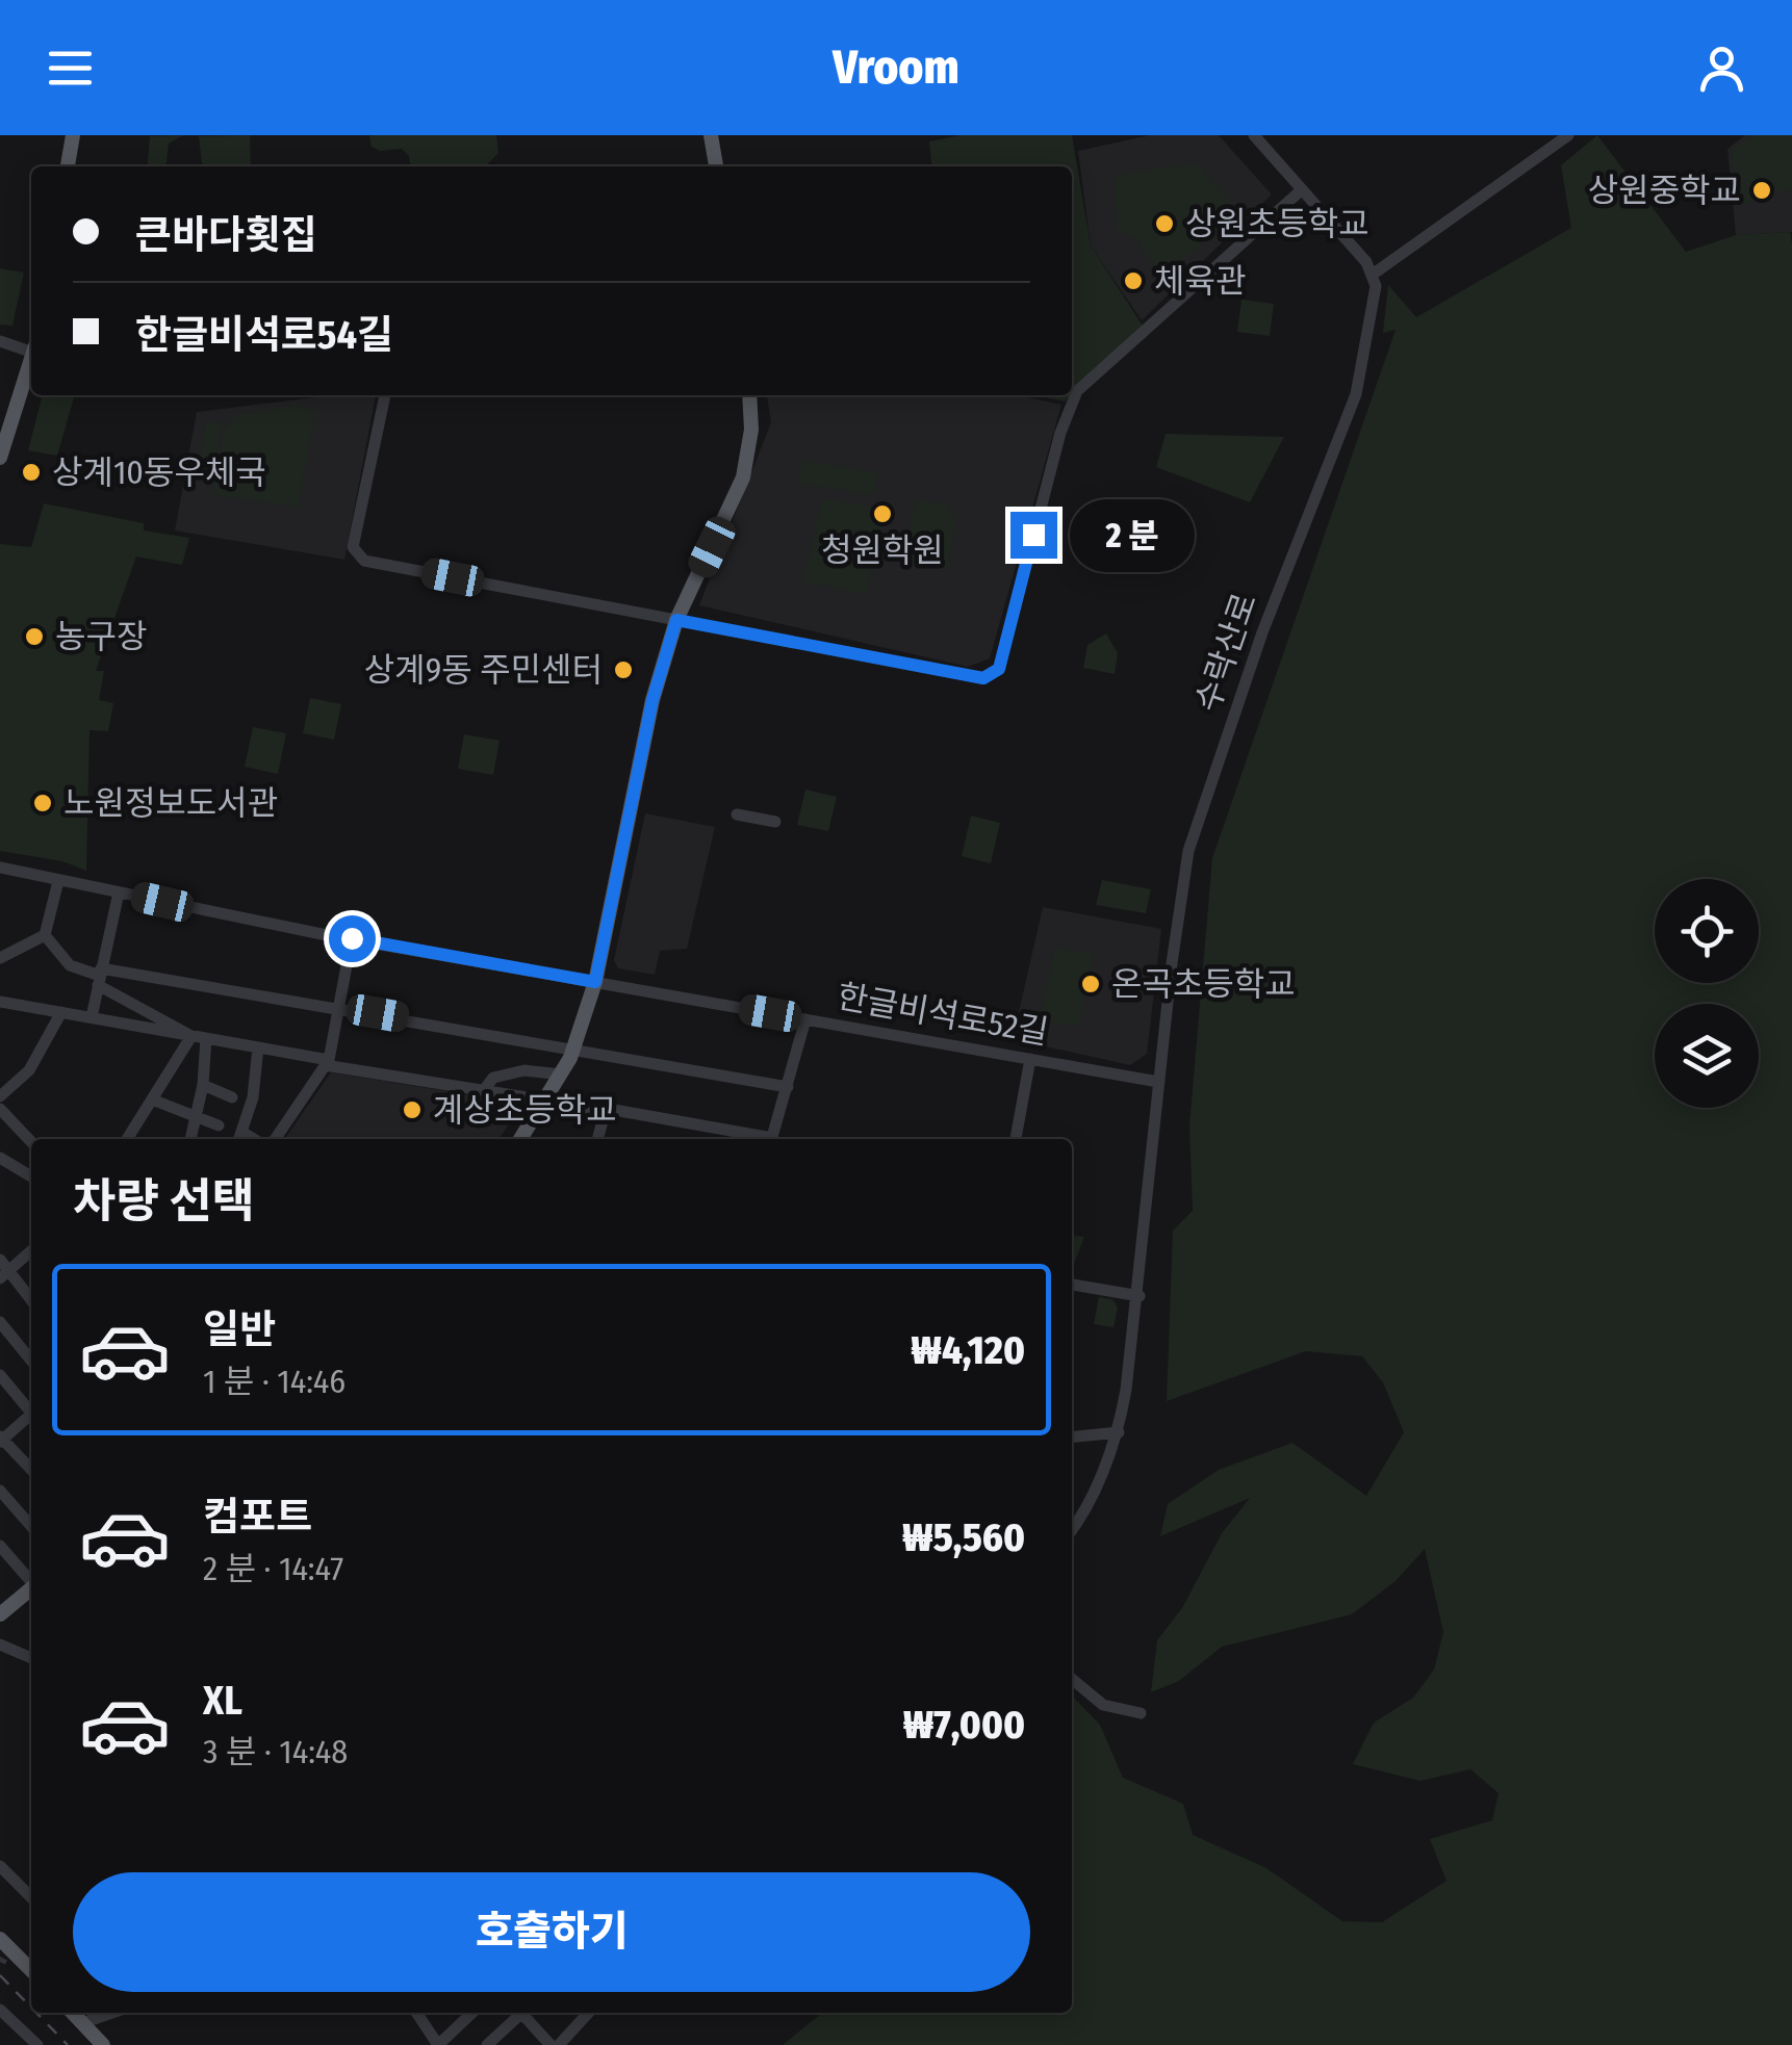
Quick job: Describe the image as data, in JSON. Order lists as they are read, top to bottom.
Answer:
{
  "streets": {
    "street": ["수락산로", "한글비석로52길"]
  },
  "crossings": [
    ["수락산로", "한글비석로52길"]
  ],
  "places": [
    "상원중학교",
    "상원초등학교",
    "체육관",
    "상계10동우체국",
    "청원학원",
    "농구장",
    "상계9동 주민센터",
    "노원정보도서관",
    "온곡초등학교",
    "계상초등학교"
  ],
  "page": {
    "header": "Vroom",
    "banner": ["큰바다횟집", "한글비석로54길"],
    "bubble": "2 분",
    "heading": "차량 선택",
    "list": [
      {
        "name": "일반",
        "note": "1 분 · 14:46",
        "value": "₩4,120"
      },
      {
        "name": "컴포트",
        "note": "2 분 · 14:47",
        "value": "₩5,560"
      },
      {
        "name": "XL",
        "note": "3 분 · 14:48",
        "value": "₩7,000"
      }
    ],
    "buttons": "호출하기"
  }
}
